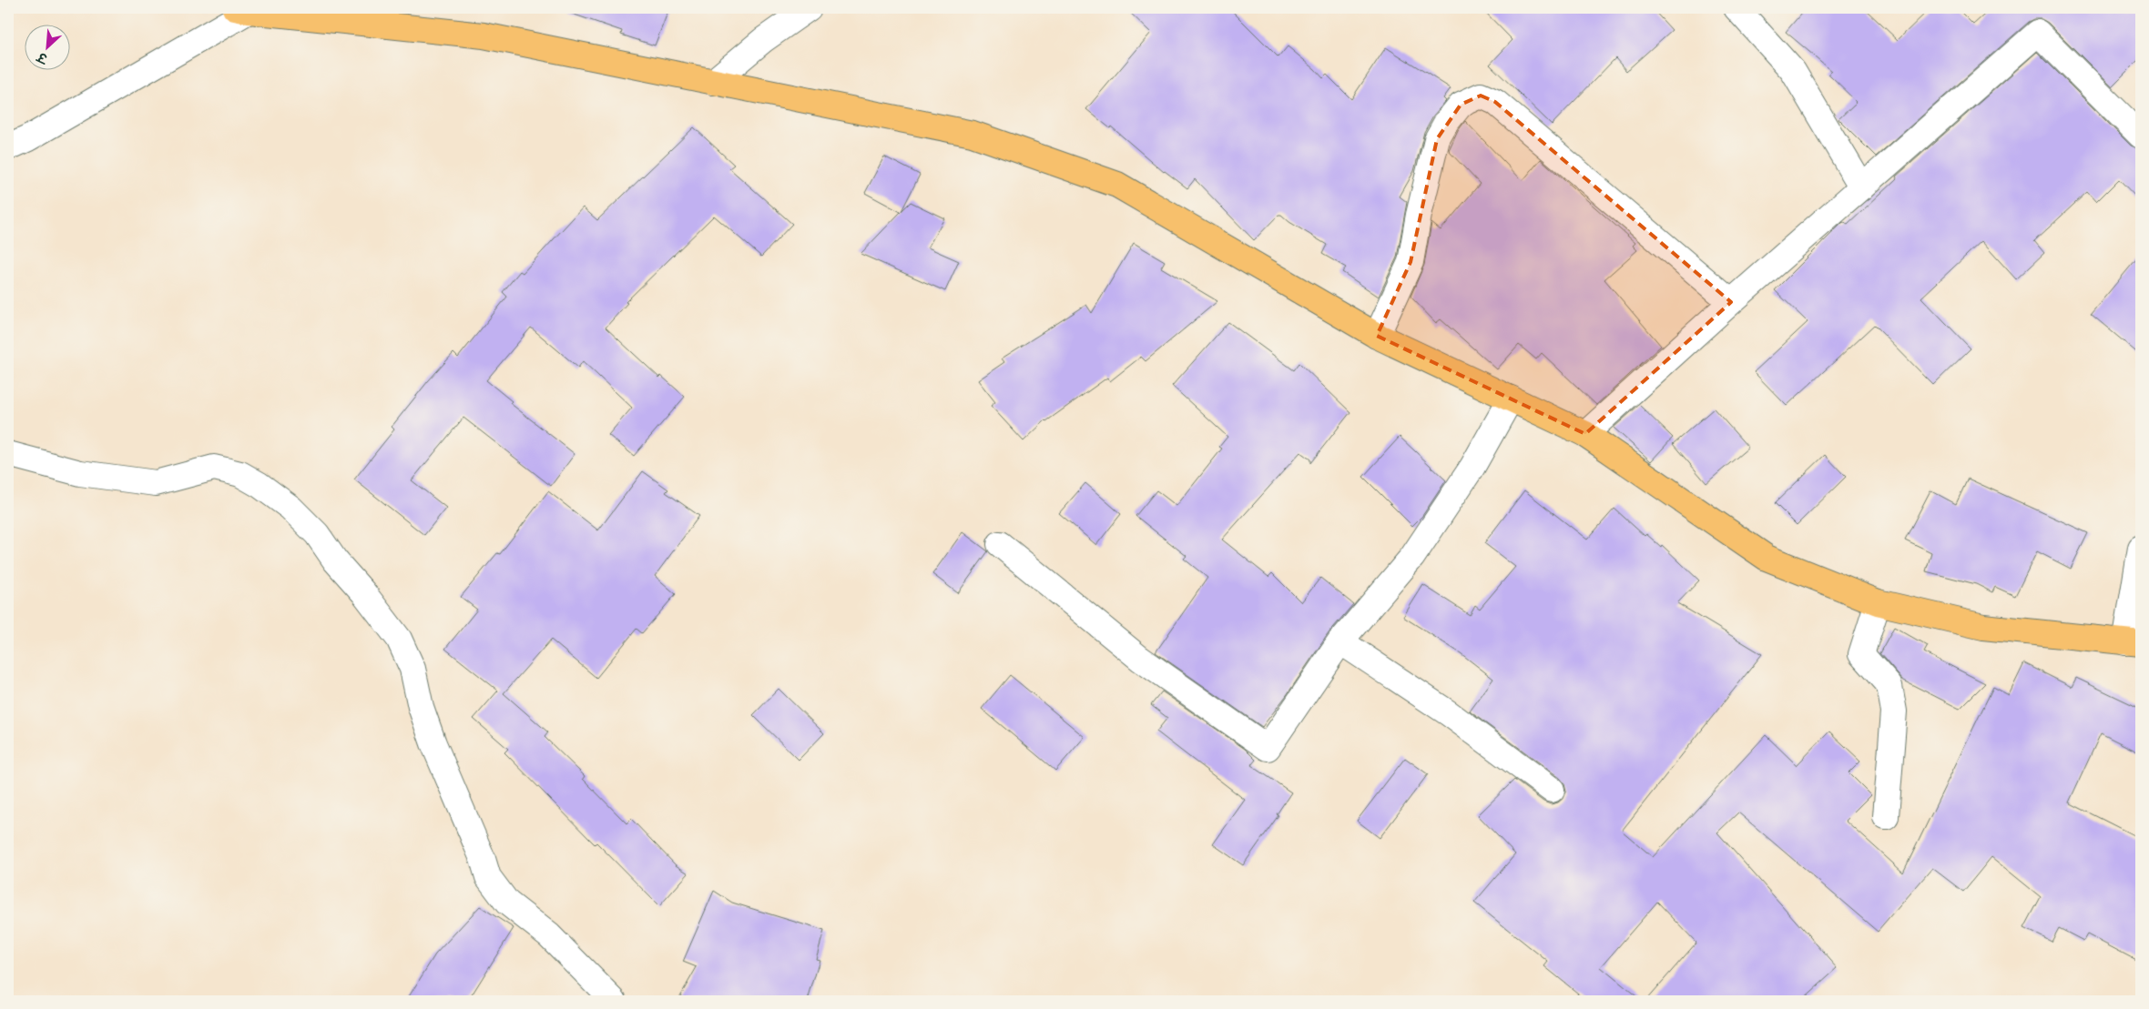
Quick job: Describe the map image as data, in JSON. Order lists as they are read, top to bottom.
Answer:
{
  "north": "bottom left"
}
